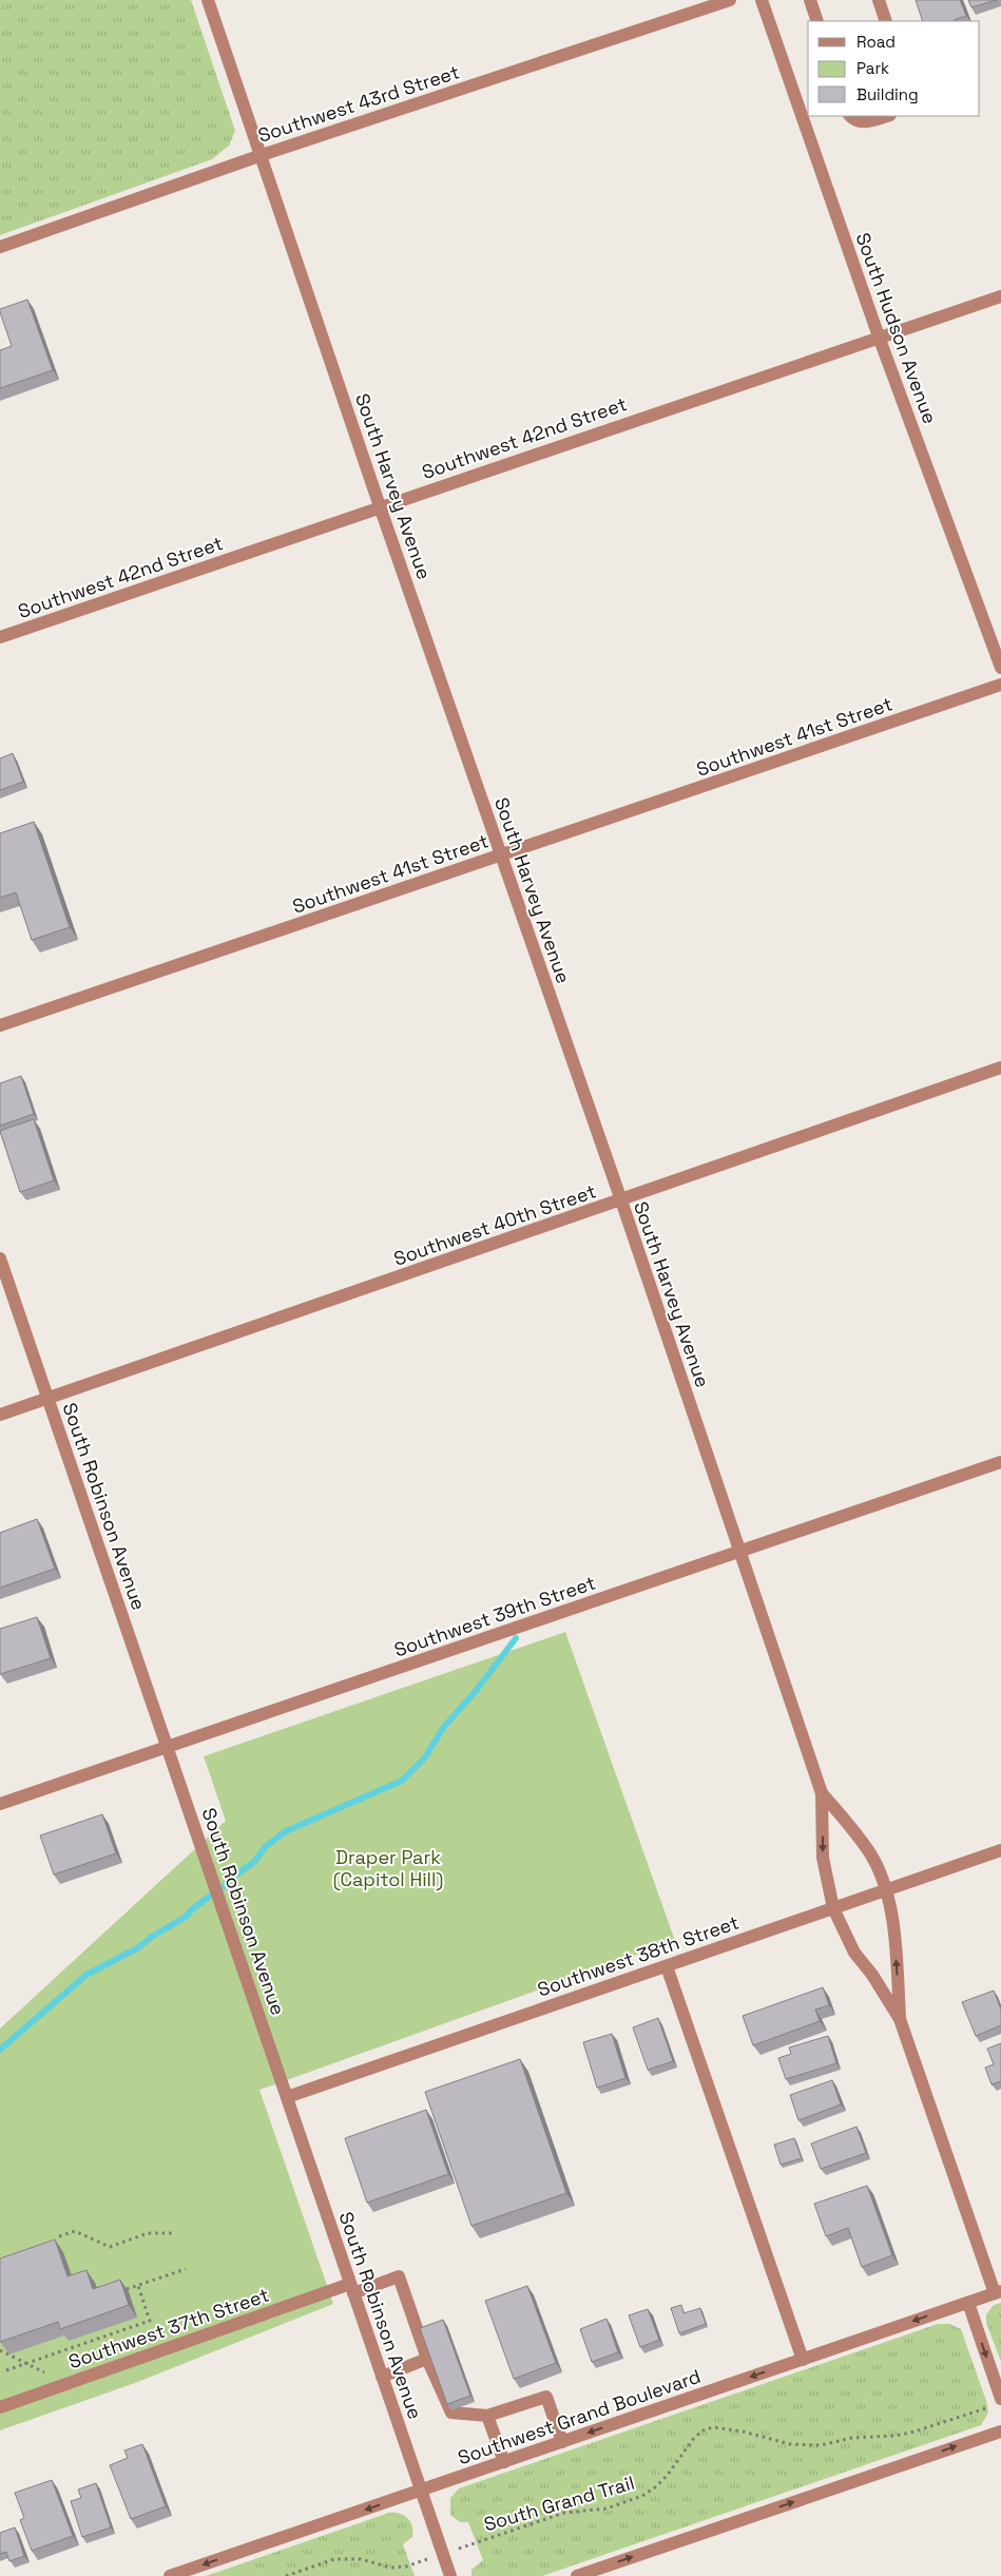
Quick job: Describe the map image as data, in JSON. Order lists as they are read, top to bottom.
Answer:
{
  "streets": {
    "street": [
      "Southwest 43rd Street",
      "South Hudson Avenue",
      "Southwest 42nd Street",
      "South Harvey Avenue",
      "Southwest 41st Street",
      "Southwest 40th Street",
      "South Robinson Avenue",
      "Southwest 39th Street",
      "Southwest 38th Street",
      "Southwest 37th Street",
      "Southwest Grand Boulevard"
    ],
    "path": ["South Grand Trail"]
  },
  "crossings": [
    ["Southwest 43rd Street", "South Harvey Avenue"],
    ["South Hudson Avenue", "Southwest 42nd Street"],
    ["Southwest 42nd Street", "South Harvey Avenue"],
    ["South Harvey Avenue", "Southwest 41st Street"],
    ["South Harvey Avenue", "Southwest 40th Street"],
    ["South Harvey Avenue", "Southwest 39th Street"],
    ["South Harvey Avenue", "Southwest 38th Street"],
    ["South Harvey Avenue", "Southwest Grand Boulevard"],
    ["Southwest 40th Street", "South Robinson Avenue"],
    ["South Robinson Avenue", "Southwest 39th Street"],
    ["South Robinson Avenue", "Southwest 38th Street"],
    ["South Robinson Avenue", "Southwest 37th Street"],
    ["South Robinson Avenue", "Southwest Grand Boulevard"],
    ["South Robinson Avenue", "South Grand Trail"]
  ],
  "one_way": ["Southwest Grand Boulevard"],
  "parks": ["Draper Park (Capitol Hill)"],
  "legend": ["Road", "Park", "Building"]
}
